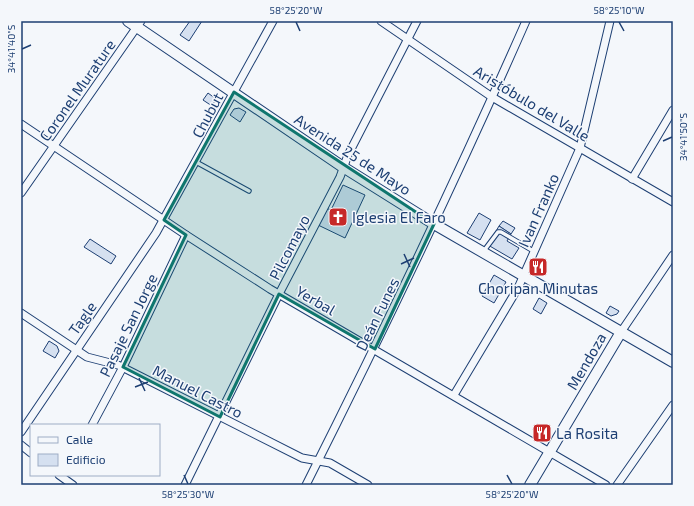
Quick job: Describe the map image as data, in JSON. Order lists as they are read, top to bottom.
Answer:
{
  "streets": {
    "main road": ["Avenida 25 de Mayo", "Mendoza"],
    "street": [
      "Coronel Murature",
      "Aristóbulo del Valle",
      "Chubut",
      "Ivan Franko",
      "Pilcomayo",
      "Yerbal",
      "Deán Funes",
      "Tagle",
      "Pasaje San Jorge",
      "Manuel Castro"
    ]
  },
  "crossings": [
    ["Coronel Murature", "Avenida 25 de Mayo"],
    ["Coronel Murature", "Yerbal"],
    ["Aristóbulo del Valle", "Ivan Franko"],
    ["Aristóbulo del Valle", "Pilcomayo"],
    ["Aristóbulo del Valle", "Deán Funes"],
    ["Chubut", "Avenida 25 de Mayo"],
    ["Chubut", "Yerbal"],
    ["Chubut", "Tagle"],
    ["Avenida 25 de Mayo", "Ivan Franko"],
    ["Avenida 25 de Mayo", "Pilcomayo"],
    ["Avenida 25 de Mayo", "Deán Funes"],
    ["Avenida 25 de Mayo", "Mendoza"],
    ["Ivan Franko", "Yerbal"],
    ["Pilcomayo", "Yerbal"],
    ["Pilcomayo", "Manuel Castro"],
    ["Yerbal", "Deán Funes"],
    ["Yerbal", "Tagle"],
    ["Yerbal", "Pasaje San Jorge"],
    ["Yerbal", "Mendoza"],
    ["Deán Funes", "Manuel Castro"],
    ["Tagle", "Manuel Castro"],
    ["Pasaje San Jorge", "Manuel Castro"]
  ],
  "places": {
    "church": ["Iglesia El Faro"],
    "restaurant": ["Choripan Minutas", "La Rosita"]
  },
  "legend": ["Calle", "Edificio"],
  "coordinates": [
    "58°25'20\"W",
    "58°25'10\"W",
    "34°41'40\"S",
    "34°41'50\"S",
    "58°25'30\"W"
  ]
}
